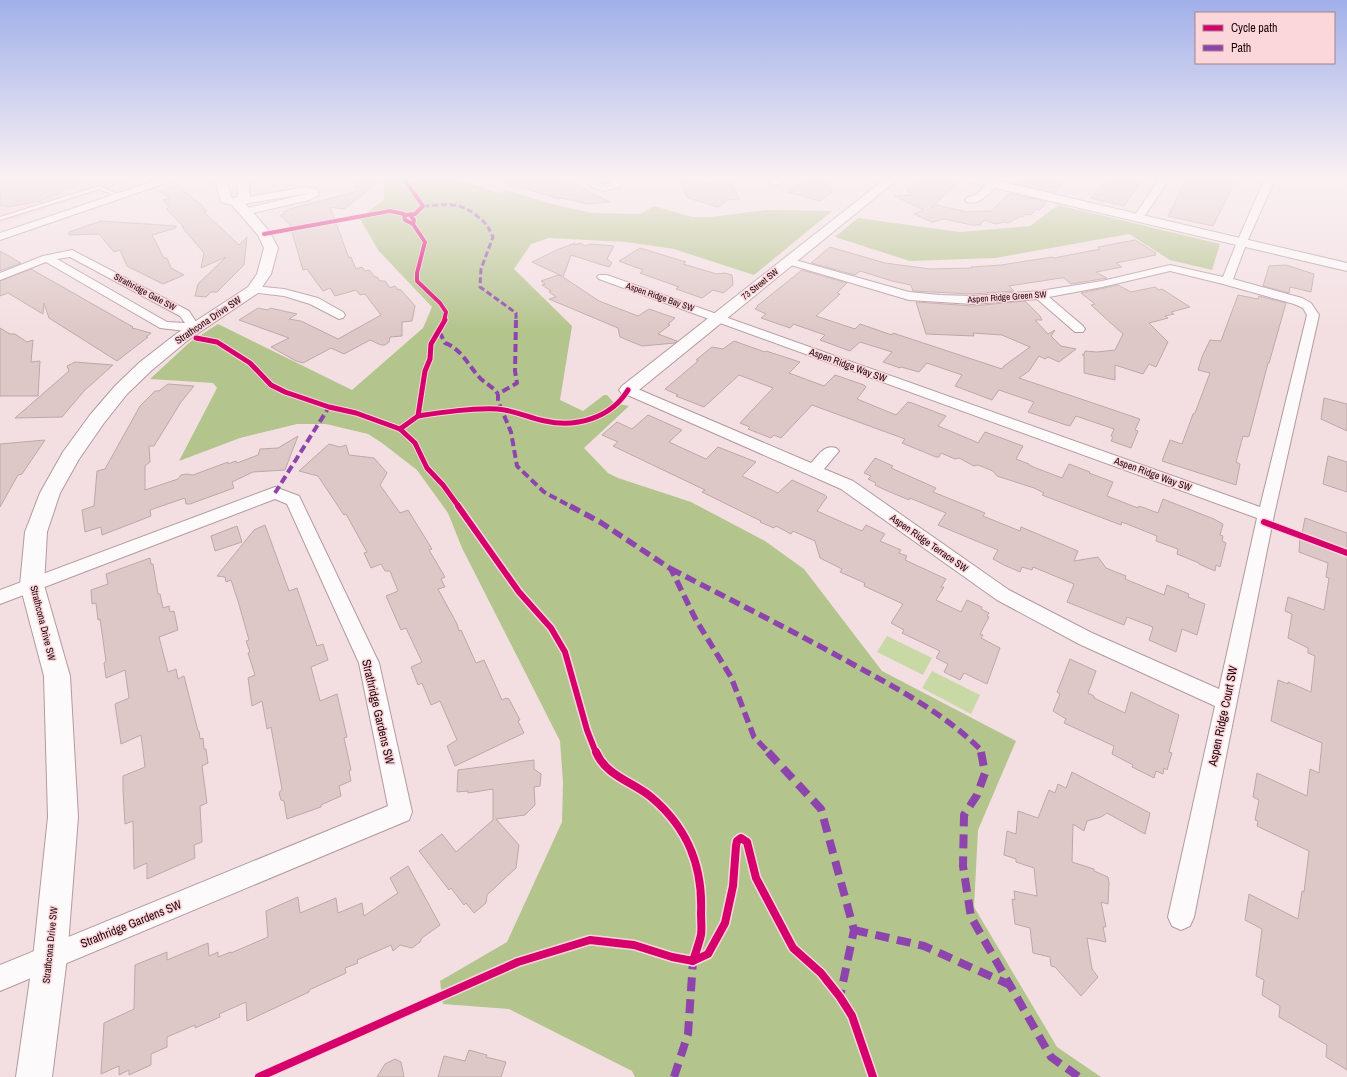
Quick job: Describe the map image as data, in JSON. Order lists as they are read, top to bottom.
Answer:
{
  "streets": {
    "street": [
      "73 Street SW",
      "Strathridge Gate SW",
      "Aspen Ridge Bay SW",
      "Aspen Ridge Green SW",
      "Strathcona Drive SW",
      "Aspen Ridge Way SW",
      "Aspen Ridge Terrace SW",
      "Strathridge Gardens SW",
      "Aspen Ridge Court SW"
    ]
  },
  "crossings": [
    ["73 Street SW", "Aspen Ridge Bay SW"],
    ["73 Street SW", "Aspen Ridge Green SW"],
    ["73 Street SW", "Aspen Ridge Way SW"],
    ["73 Street SW", "Aspen Ridge Terrace SW"],
    ["Strathridge Gate SW", "Strathcona Drive SW"],
    ["Aspen Ridge Bay SW", "Aspen Ridge Way SW"],
    ["Strathcona Drive SW", "Strathridge Gardens SW"],
    ["Aspen Ridge Way SW", "Aspen Ridge Court SW"],
    ["Aspen Ridge Terrace SW", "Aspen Ridge Court SW"]
  ],
  "legend": ["Cycle path", "Path"]
}
